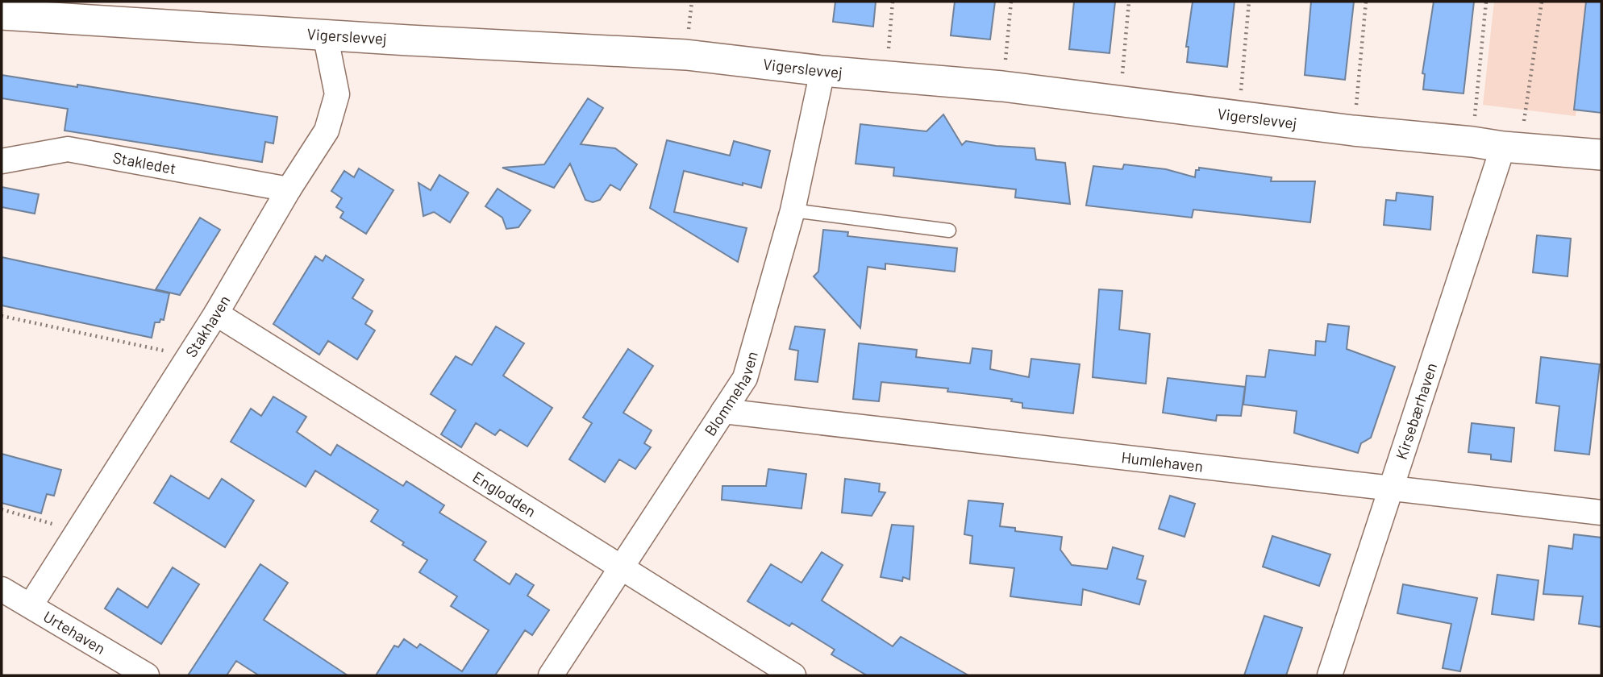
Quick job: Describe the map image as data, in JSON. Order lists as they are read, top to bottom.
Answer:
{
  "streets": {
    "street": [
      "Vigerslevvej",
      "Stakledet",
      "Stakhaven",
      "Blommehaven",
      "Kirsebærhaven",
      "Humlehaven",
      "Englodden",
      "Urtehaven"
    ]
  },
  "crossings": [
    ["Vigerslevvej", "Stakhaven"],
    ["Vigerslevvej", "Blommehaven"],
    ["Vigerslevvej", "Kirsebærhaven"],
    ["Stakledet", "Stakhaven"],
    ["Stakhaven", "Englodden"],
    ["Stakhaven", "Urtehaven"],
    ["Blommehaven", "Humlehaven"],
    ["Blommehaven", "Englodden"],
    ["Kirsebærhaven", "Humlehaven"]
  ]
}
